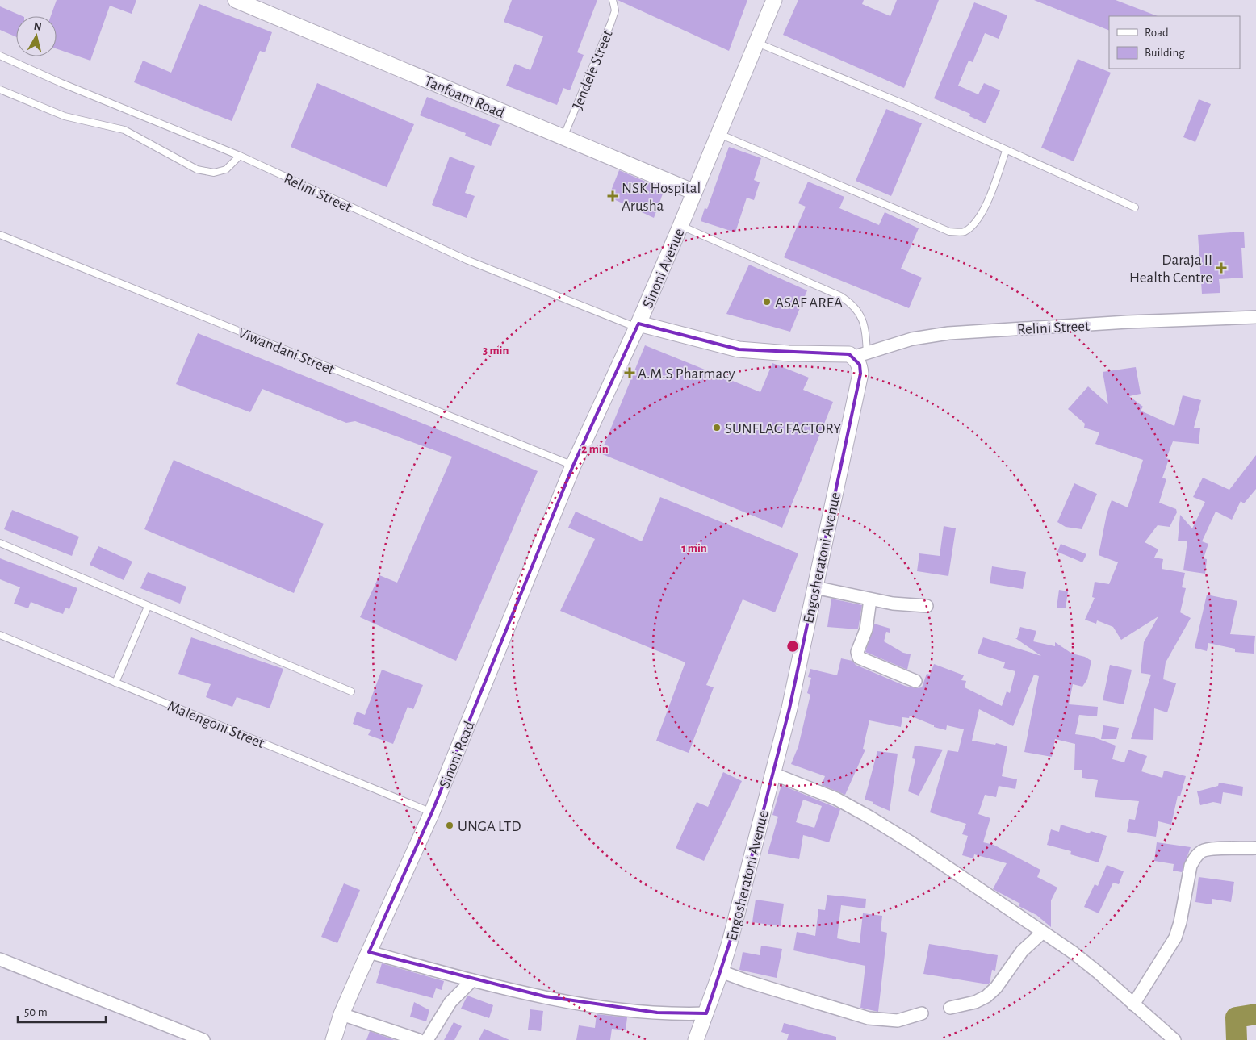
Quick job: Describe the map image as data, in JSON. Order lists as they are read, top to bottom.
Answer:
{
  "streets": {
    "street": [
      "Tanfoam Road",
      "Relini Street",
      "Sinoni Avenue",
      "Engosheratoni Avenue",
      "Sinoni Road"
    ],
    "lane": ["Jendele Street", "Viwandani Street", "Malengoni Street"]
  },
  "crossings": [
    ["Jendele Street", "Tanfoam Road"],
    ["Tanfoam Road", "Sinoni Avenue"],
    ["Relini Street", "Sinoni Avenue"],
    ["Relini Street", "Engosheratoni Avenue"],
    ["Sinoni Avenue", "Viwandani Street"],
    ["Sinoni Avenue", "Sinoni Road"],
    ["Viwandani Street", "Sinoni Road"],
    ["Malengoni Street", "Sinoni Road"]
  ],
  "places": {
    "health": ["NSK Hospital Arusha", "Daraja II Health Centre", "A.M.S Pharmacy"],
    "other": ["ASAF AREA", "SUNFLAG FACTORY", "UNGA LTD"]
  },
  "legend": ["Road", "Building"],
  "scale_bar": "50 m",
  "north": "top",
  "rings": ["3 min", "2 min", "1 min"]
}
